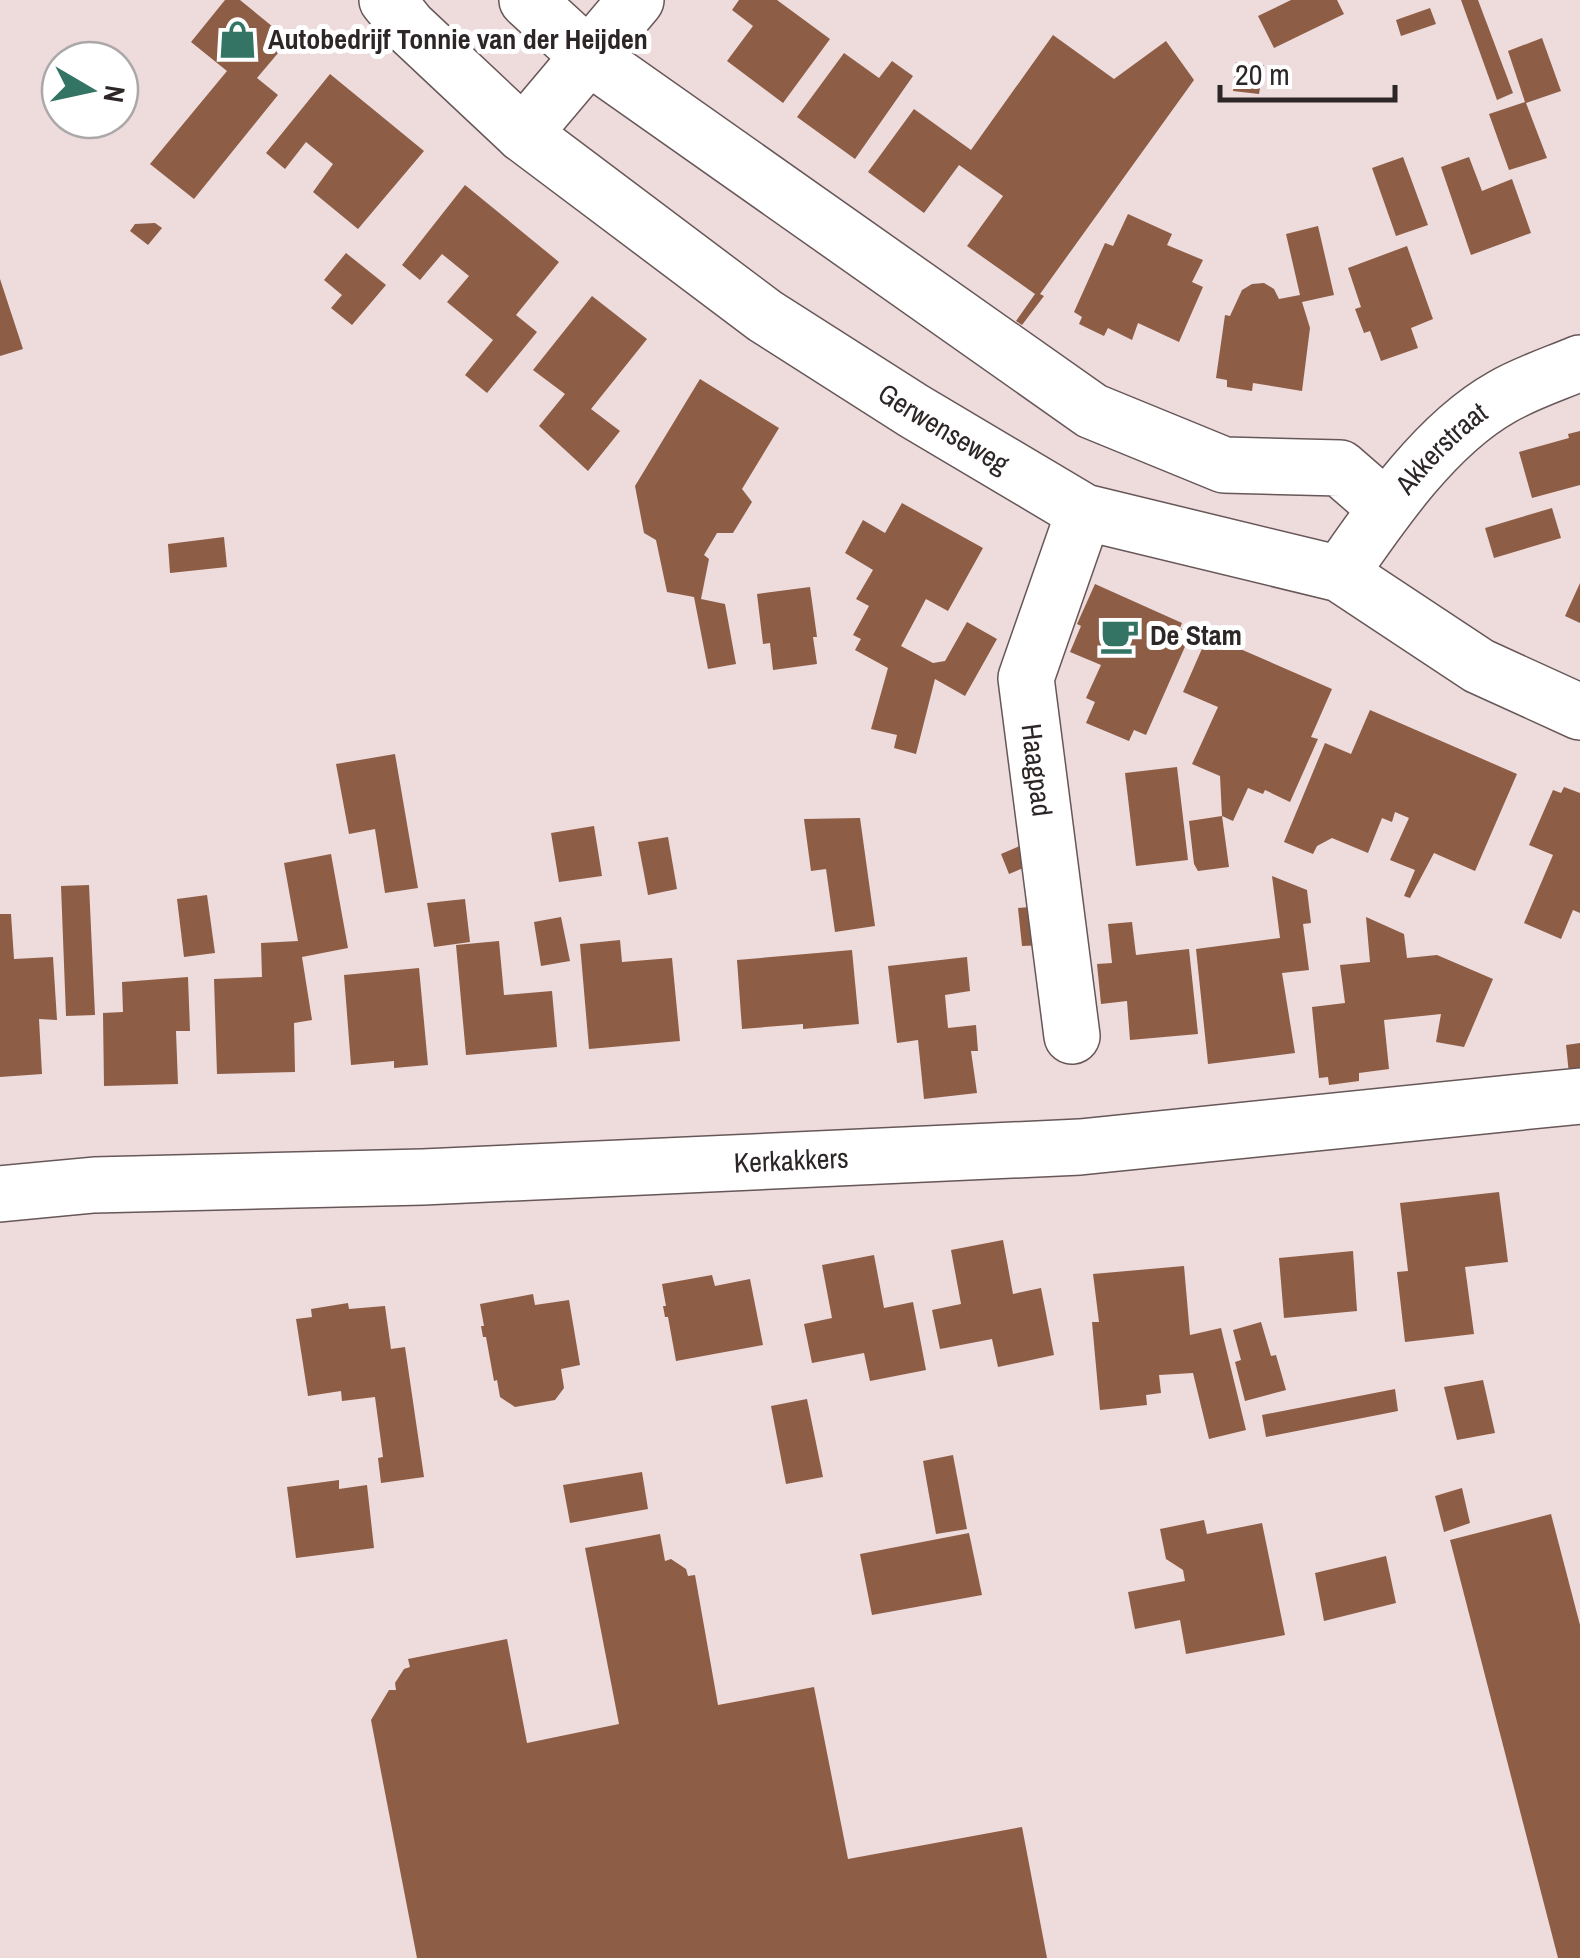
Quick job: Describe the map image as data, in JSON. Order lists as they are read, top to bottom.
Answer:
{
  "streets": {
    "street": [
      "Gerwenseweg",
      "Akkerstraat",
      "Haagpad",
      "Kerkakkers"
    ]
  },
  "crossings": [
    ["Gerwenseweg", "Akkerstraat"],
    ["Gerwenseweg", "Haagpad"]
  ],
  "places": {
    "shop": ["Autobedrijf Tonnie van der Heijden"],
    "cafe": ["De Stam"]
  },
  "scale_bar": "20 m",
  "north": "right"
}
